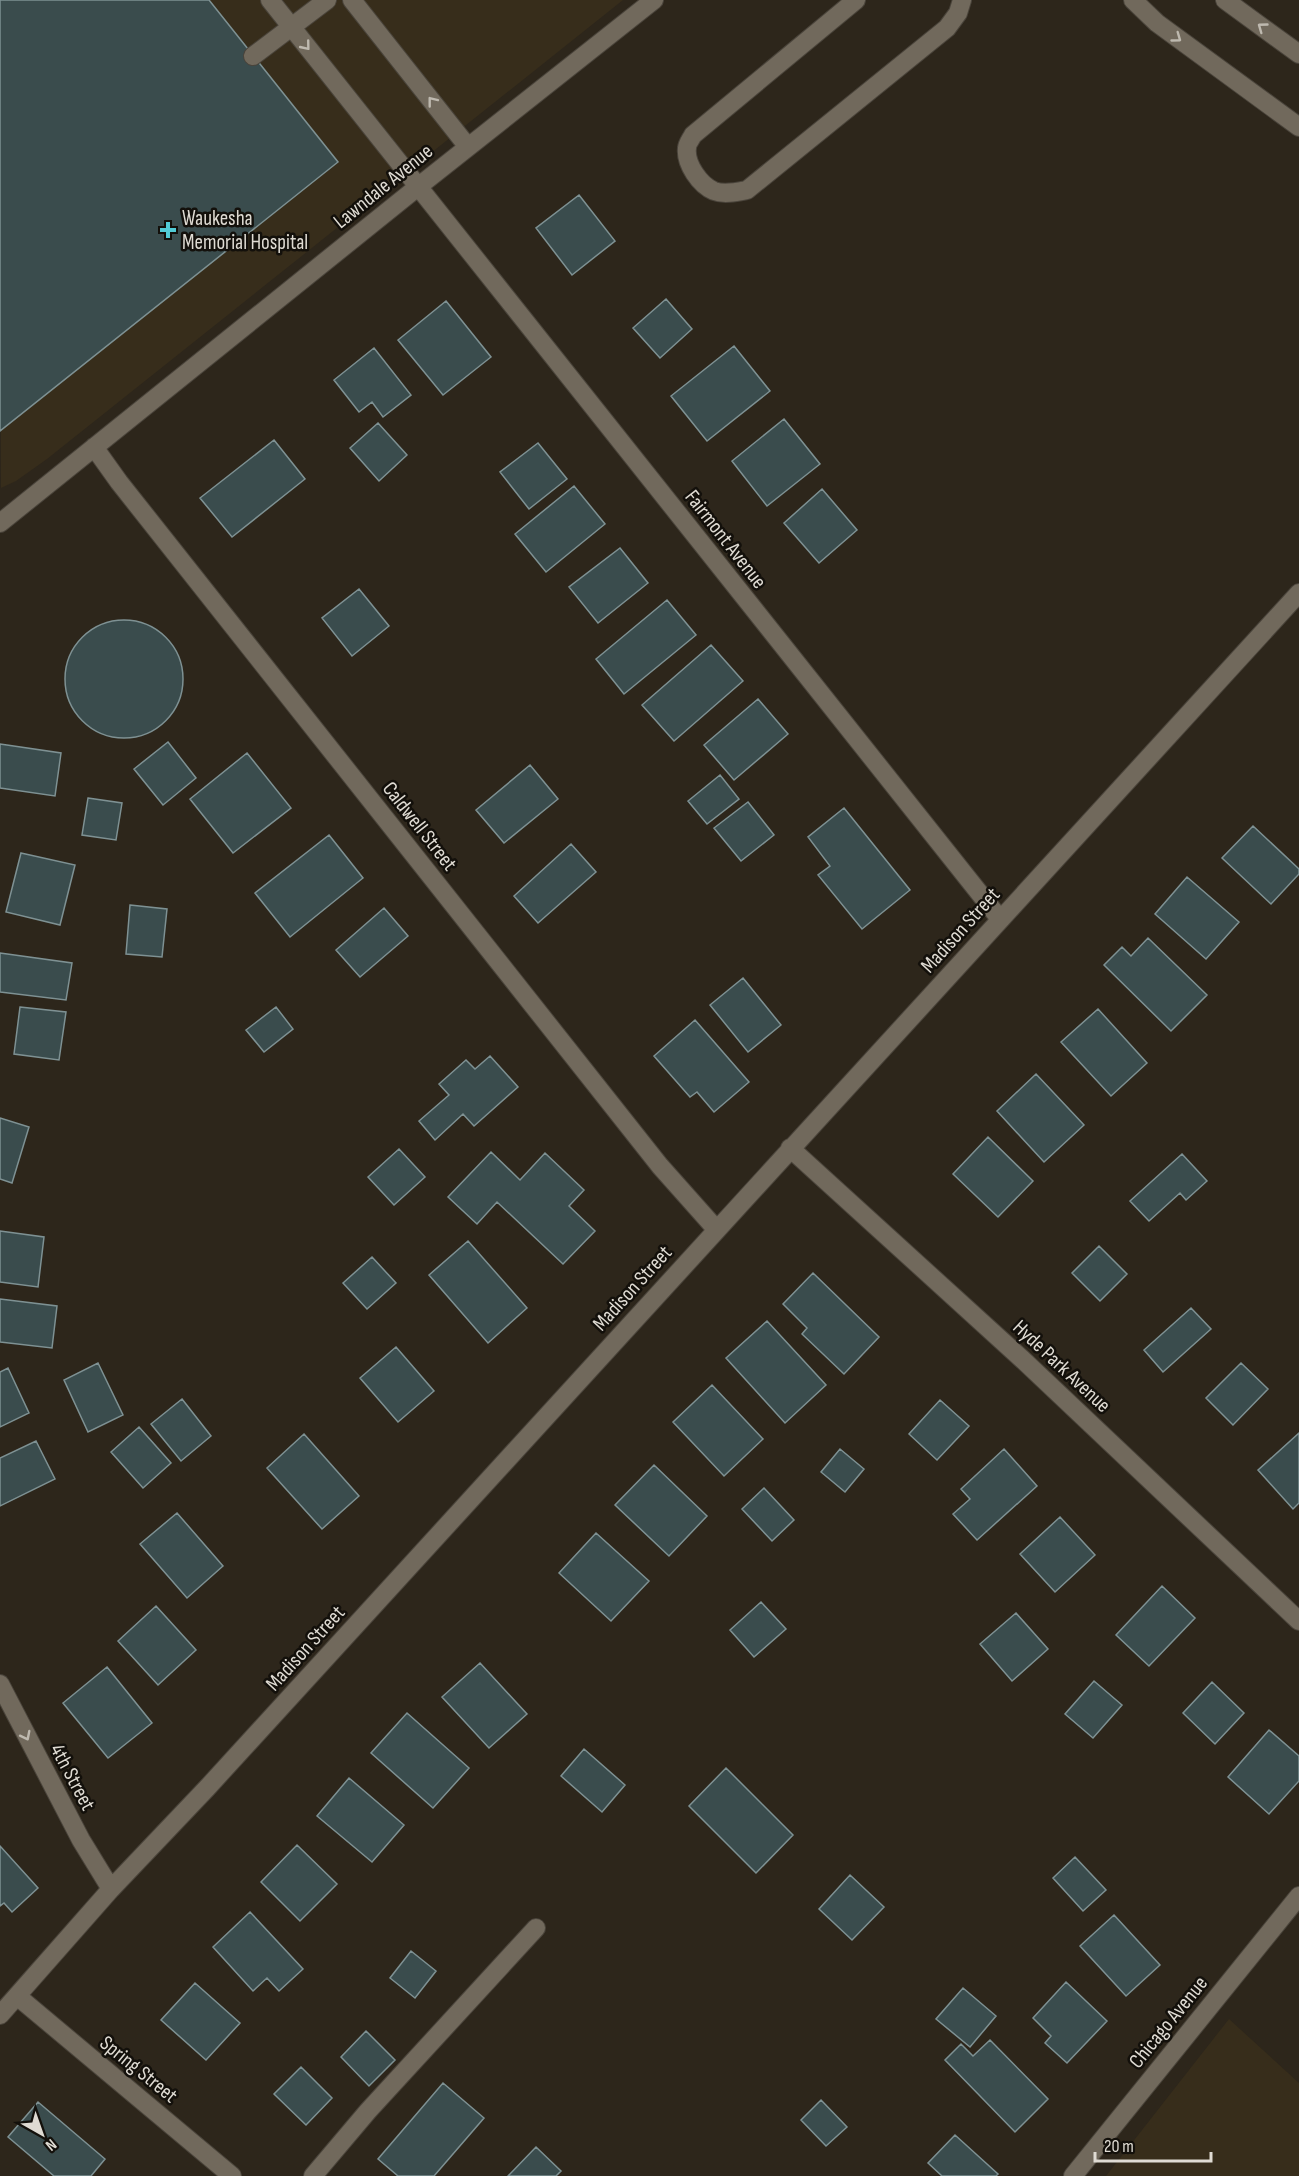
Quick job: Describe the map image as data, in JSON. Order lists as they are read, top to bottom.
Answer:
{
  "streets": {
    "street": [
      "Lawndale Avenue",
      "Fairmont Avenue",
      "Caldwell Street",
      "Madison Street",
      "Hyde Park Avenue",
      "4th Street",
      "Chicago Avenue",
      "Spring Street"
    ]
  },
  "crossings": [
    ["Lawndale Avenue", "Fairmont Avenue"],
    ["Lawndale Avenue", "Caldwell Street"],
    ["Fairmont Avenue", "Madison Street"],
    ["Caldwell Street", "Madison Street"],
    ["Madison Street", "Hyde Park Avenue"],
    ["Madison Street", "4th Street"],
    ["Madison Street", "Spring Street"]
  ],
  "one_way": ["4th Street"],
  "places": {
    "health": ["Waukesha Memorial Hospital"]
  },
  "scale_bar": "20 m",
  "north": "bottom right"
}
